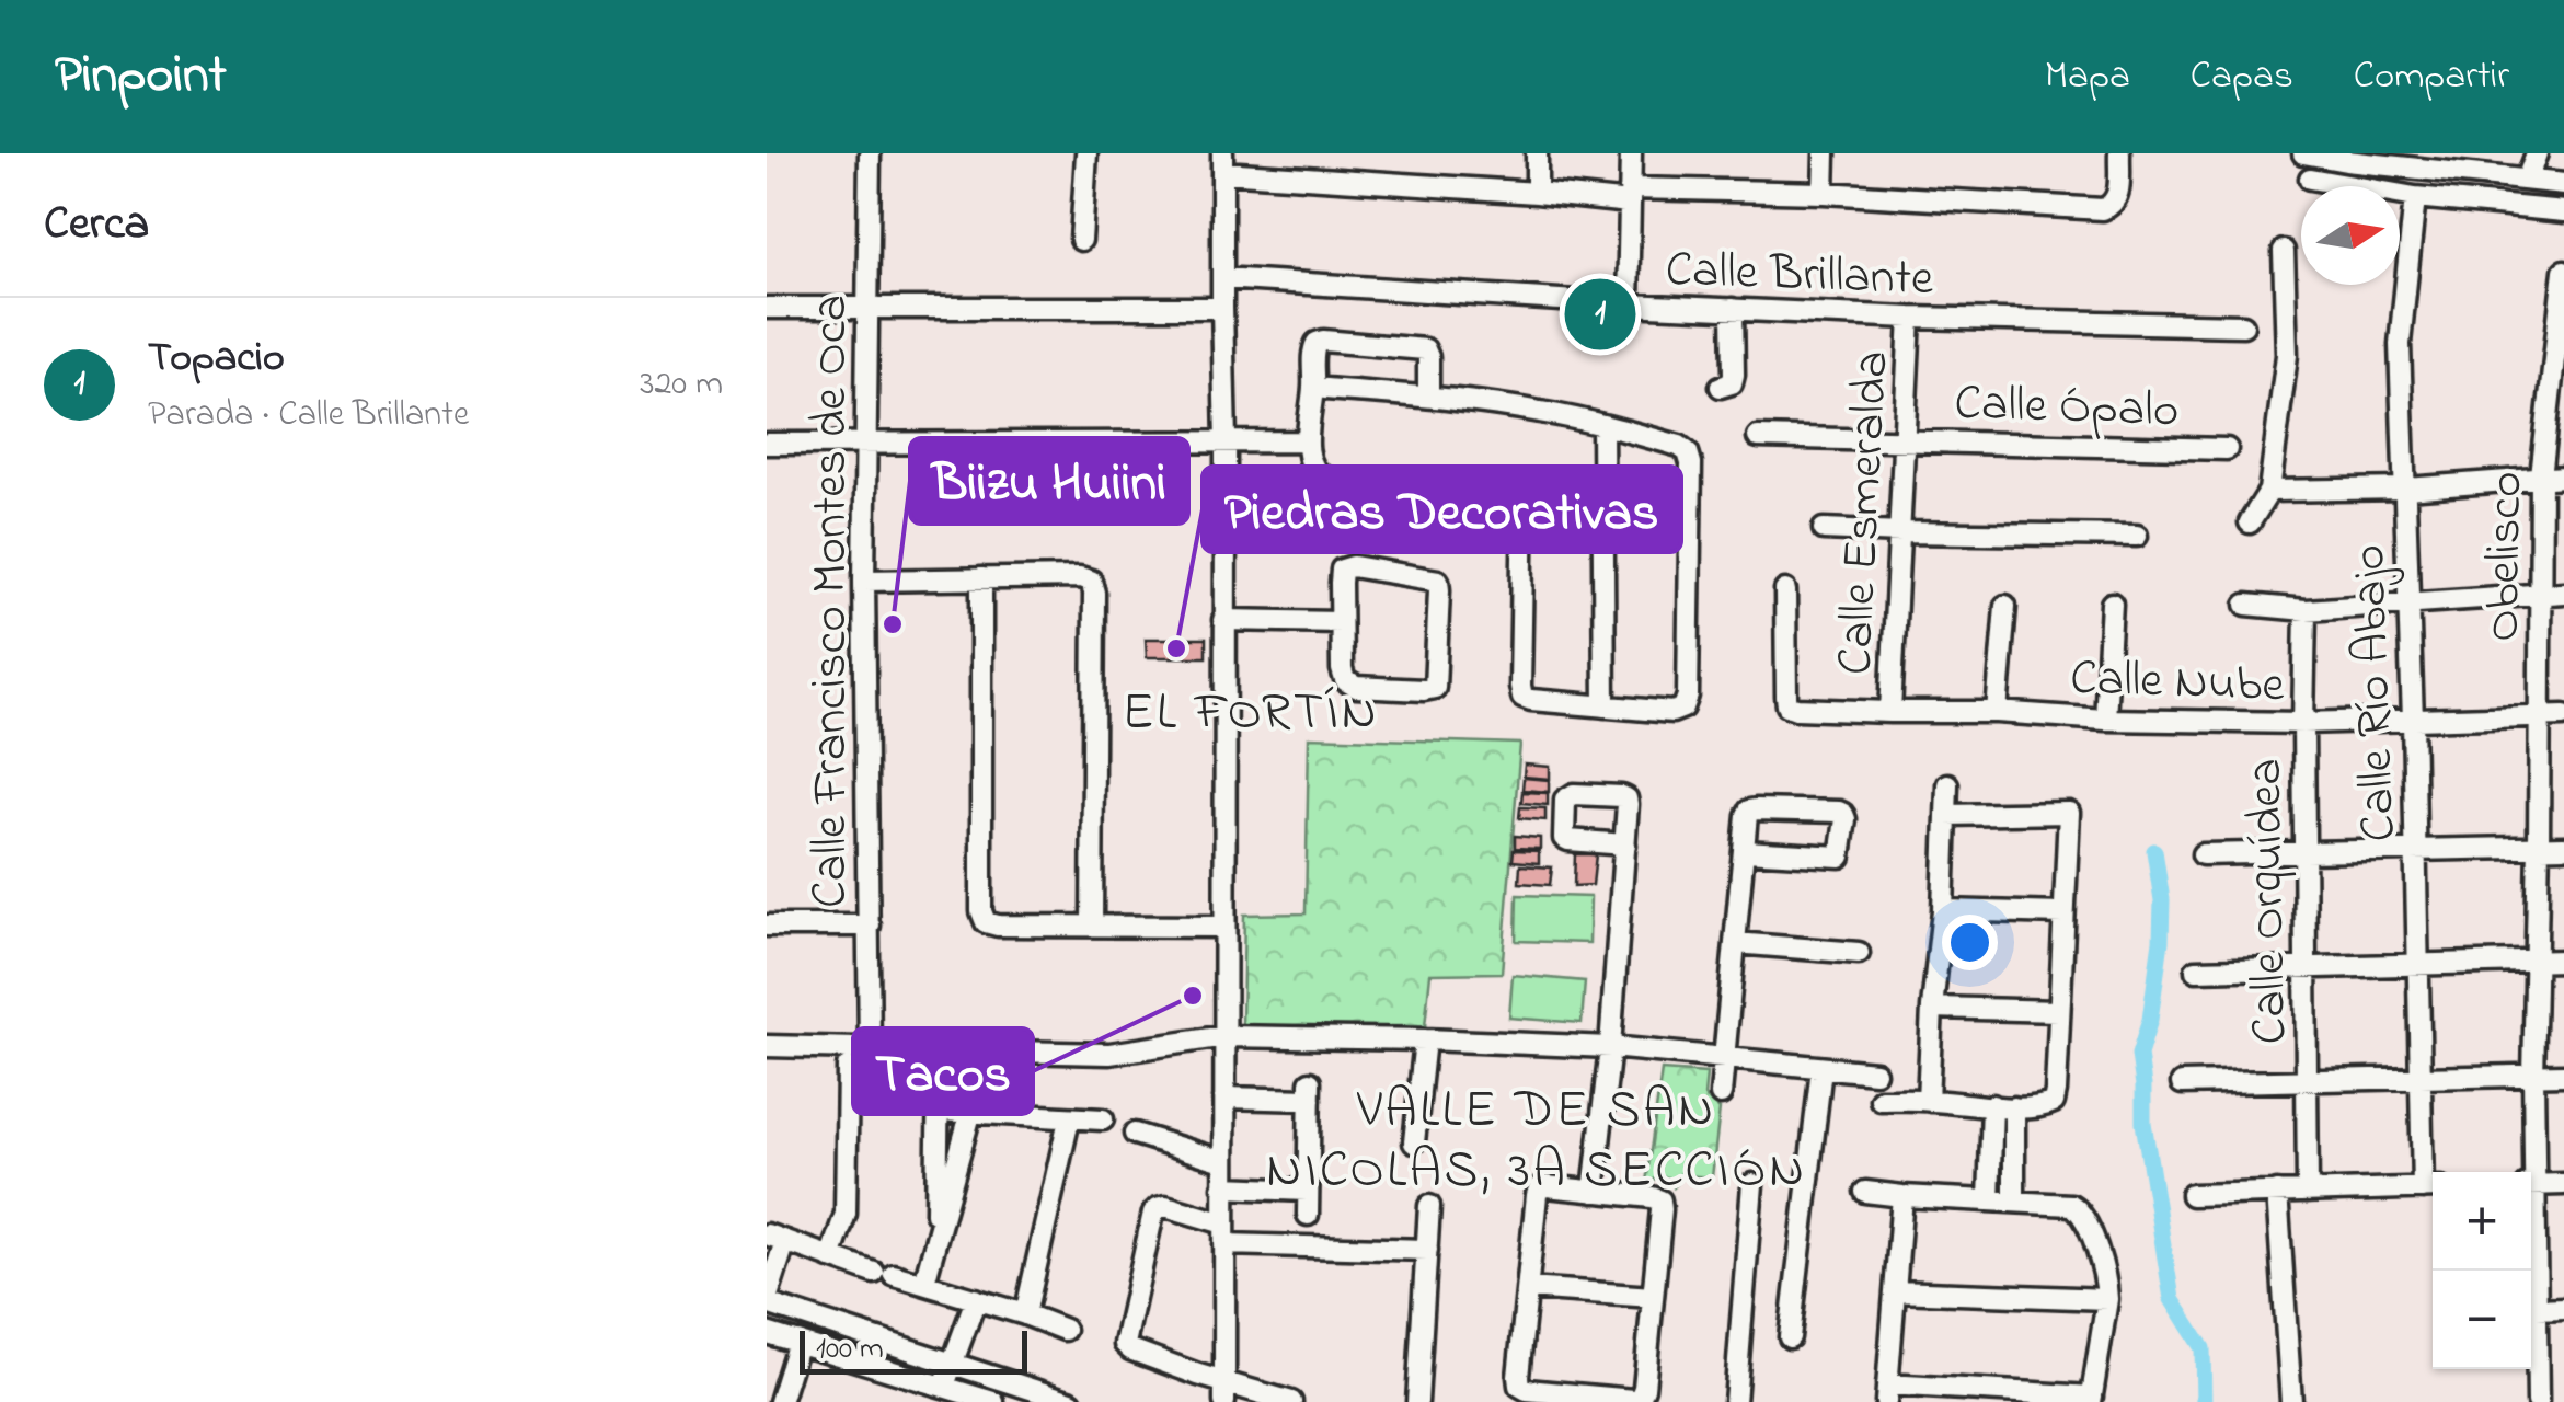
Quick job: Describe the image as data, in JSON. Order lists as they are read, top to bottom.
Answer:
{
  "streets": {
    "street": [
      "Calle Brillante",
      "Calle Ópalo",
      "Calle Esmeralda",
      "Obelisco",
      "Calle Francisco Montes de Oca",
      "Calle Nube",
      "Calle Río Abajo",
      "Calle Orquídea"
    ]
  },
  "crossings": [
    ["Calle Brillante", "Calle Esmeralda"],
    ["Calle Ópalo", "Calle Esmeralda"],
    ["Calle Esmeralda", "Calle Nube"],
    ["Obelisco", "Calle Nube"],
    ["Calle Nube", "Calle Río Abajo"],
    ["Calle Nube", "Calle Orquídea"]
  ],
  "districts": ["EL FORTÍN", "VALLE DE SAN NICOLAS, 3A SECCIÓN"],
  "places": ["Biizu Huiini", "Piedras Decorativas", "Tacos"],
  "scale_bar": "100 m",
  "north": "right",
  "page": {
    "header": "Pinpoint",
    "nav": ["Mapa", "Capas", "Compartir"],
    "heading": "Cerca",
    "pins": "1",
    "list": [
      {
        "mark": "1",
        "name": "Topacio",
        "note": "Parada · Calle Brillante",
        "value": "320 m"
      }
    ],
    "map_buttons": ["+", "−"],
    "scale": "100 m"
  }
}
